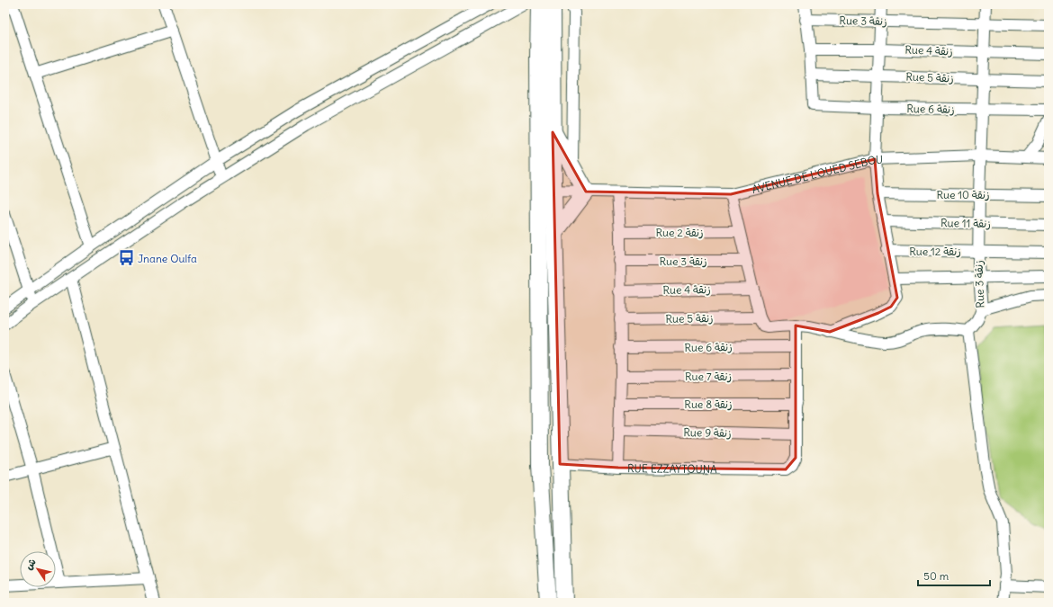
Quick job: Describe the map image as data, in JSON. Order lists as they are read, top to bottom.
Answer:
{
  "streets": {
    "street": [
      "Rue 3 زنقة",
      "Rue 4 زنقة",
      "Rue 5 زنقة",
      "Rue 6 زنقة",
      "AVENUE DE L'OUED SEBOU",
      "Rue 10 زنقة",
      "Rue 11 زنقة",
      "Rue 2 زنقة",
      "Rue 12 زنقة",
      "Rue 7 زنقة",
      "Rue 8 زنقة",
      "Rue 9 زنقة",
      "RUE EZZAYTOUNA"
    ]
  },
  "crossings": [
    ["Rue 3 زنقة", "Rue 4 زنقة"],
    ["Rue 3 زنقة", "Rue 5 زنقة"],
    ["Rue 3 زنقة", "Rue 6 زنقة"],
    ["Rue 3 زنقة", "AVENUE DE L'OUED SEBOU"],
    ["Rue 3 زنقة", "Rue 10 زنقة"],
    ["Rue 3 زنقة", "Rue 11 زنقة"],
    ["Rue 3 زنقة", "Rue 12 زنقة"],
    ["Rue 5 زنقة", "Rue 6 زنقة"],
    ["Rue 9 زنقة", "RUE EZZAYTOUNA"]
  ],
  "places": {
    "bus stop": ["Jnane Oulfa"]
  },
  "scale_bar": "50 m",
  "north": "top left"
}
